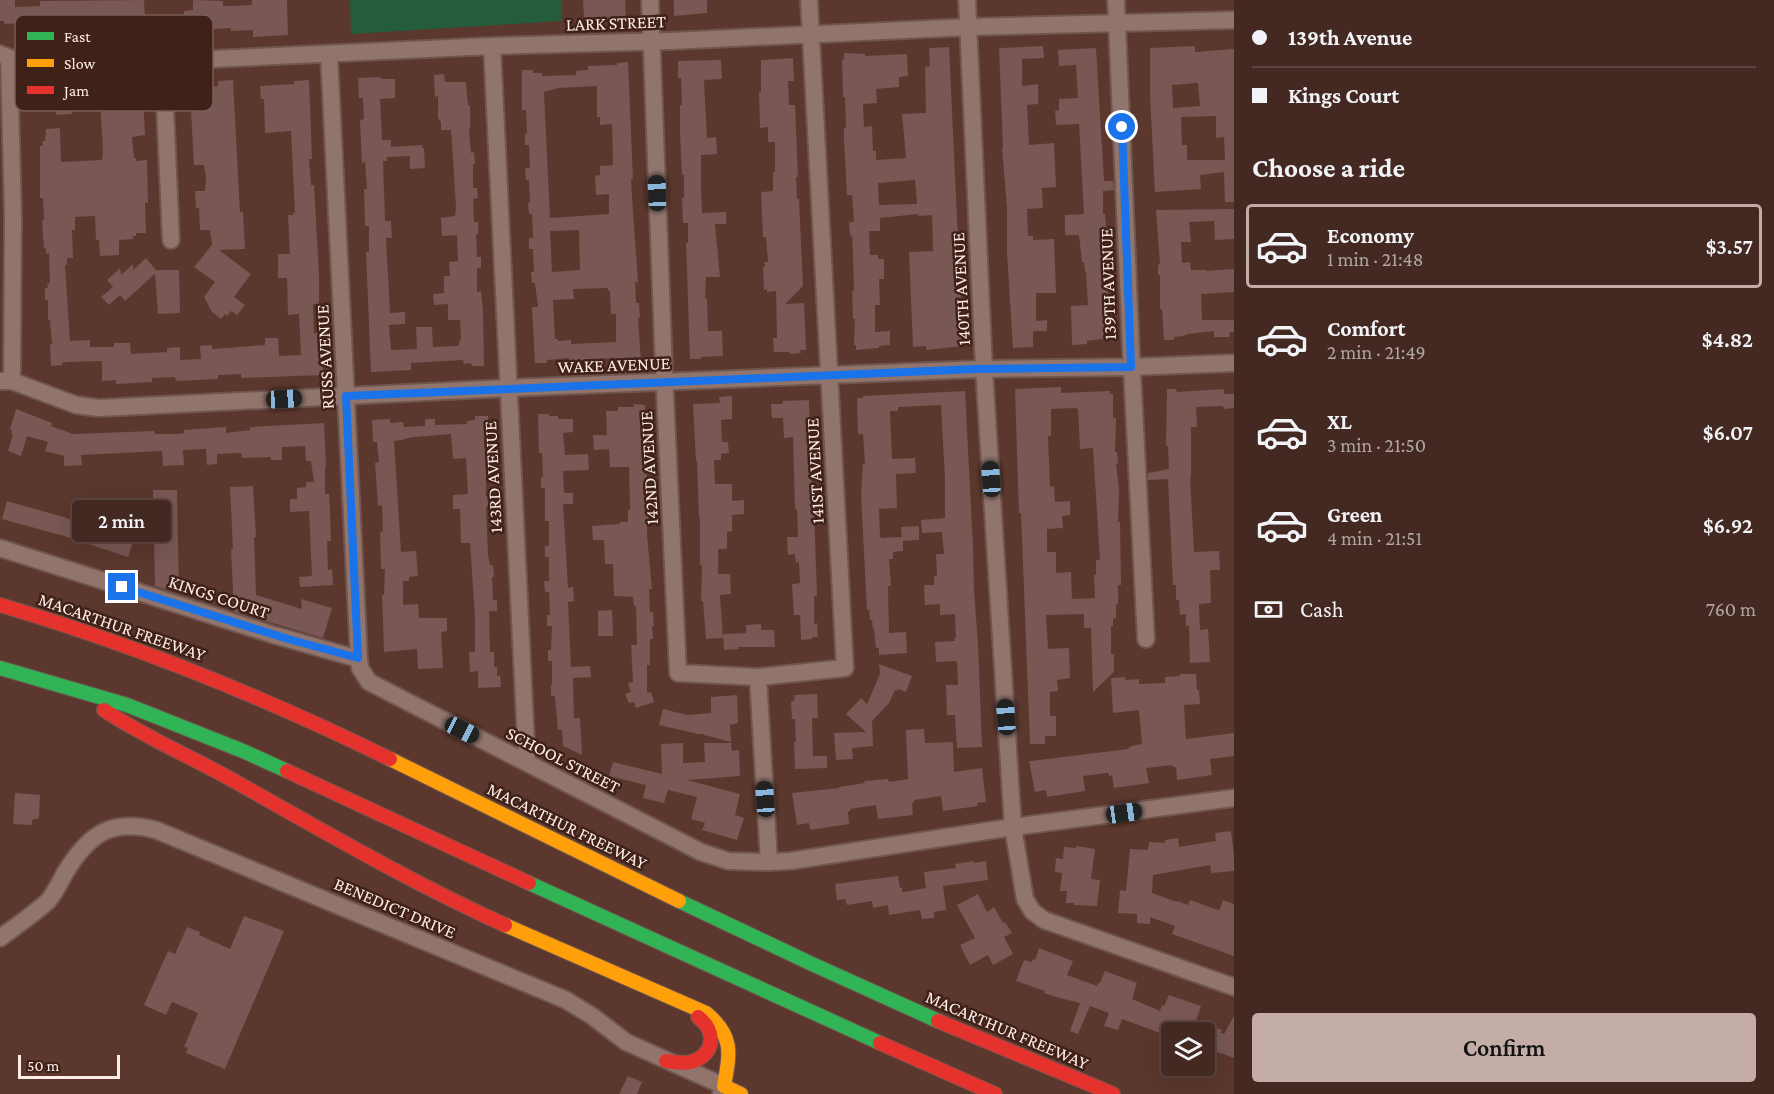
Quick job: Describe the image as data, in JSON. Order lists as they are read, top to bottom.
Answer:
{
  "streets": {
    "main road": ["MACARTHUR FREEWAY", "BENEDICT DRIVE"],
    "street": [
      "LARK STREET",
      "139TH AVENUE",
      "140TH AVENUE",
      "RUSS AVENUE",
      "WAKE AVENUE",
      "142ND AVENUE",
      "141ST AVENUE",
      "143RD AVENUE",
      "KINGS COURT",
      "SCHOOL STREET"
    ]
  },
  "crossings": [
    ["LARK STREET", "139TH AVENUE"],
    ["LARK STREET", "140TH AVENUE"],
    ["LARK STREET", "RUSS AVENUE"],
    ["LARK STREET", "142ND AVENUE"],
    ["LARK STREET", "141ST AVENUE"],
    ["LARK STREET", "143RD AVENUE"],
    ["139TH AVENUE", "WAKE AVENUE"],
    ["140TH AVENUE", "WAKE AVENUE"],
    ["140TH AVENUE", "SCHOOL STREET"],
    ["RUSS AVENUE", "WAKE AVENUE"],
    ["RUSS AVENUE", "KINGS COURT"],
    ["RUSS AVENUE", "SCHOOL STREET"],
    ["WAKE AVENUE", "142ND AVENUE"],
    ["WAKE AVENUE", "141ST AVENUE"],
    ["WAKE AVENUE", "143RD AVENUE"],
    ["142ND AVENUE", "141ST AVENUE"],
    ["143RD AVENUE", "SCHOOL STREET"],
    ["KINGS COURT", "SCHOOL STREET"]
  ],
  "legend": ["Fast", "Slow", "Jam"],
  "scale_bar": "50 m",
  "page": {
    "banner": ["139th Avenue", "Kings Court"],
    "heading": "Choose a ride",
    "list": [
      {
        "name": "Economy",
        "note": "1 min · 21:48",
        "value": "$3.57"
      },
      {
        "name": "Comfort",
        "note": "2 min · 21:49",
        "value": "$4.82"
      },
      {
        "name": "XL",
        "note": "3 min · 21:50",
        "value": "$6.07"
      },
      {
        "name": "Green",
        "note": "4 min · 21:51",
        "value": "$6.92"
      }
    ],
    "bubble": "2 min",
    "pay": ["Cash", "760 m"],
    "buttons": "Confirm",
    "scale": "50 m"
  }
}
